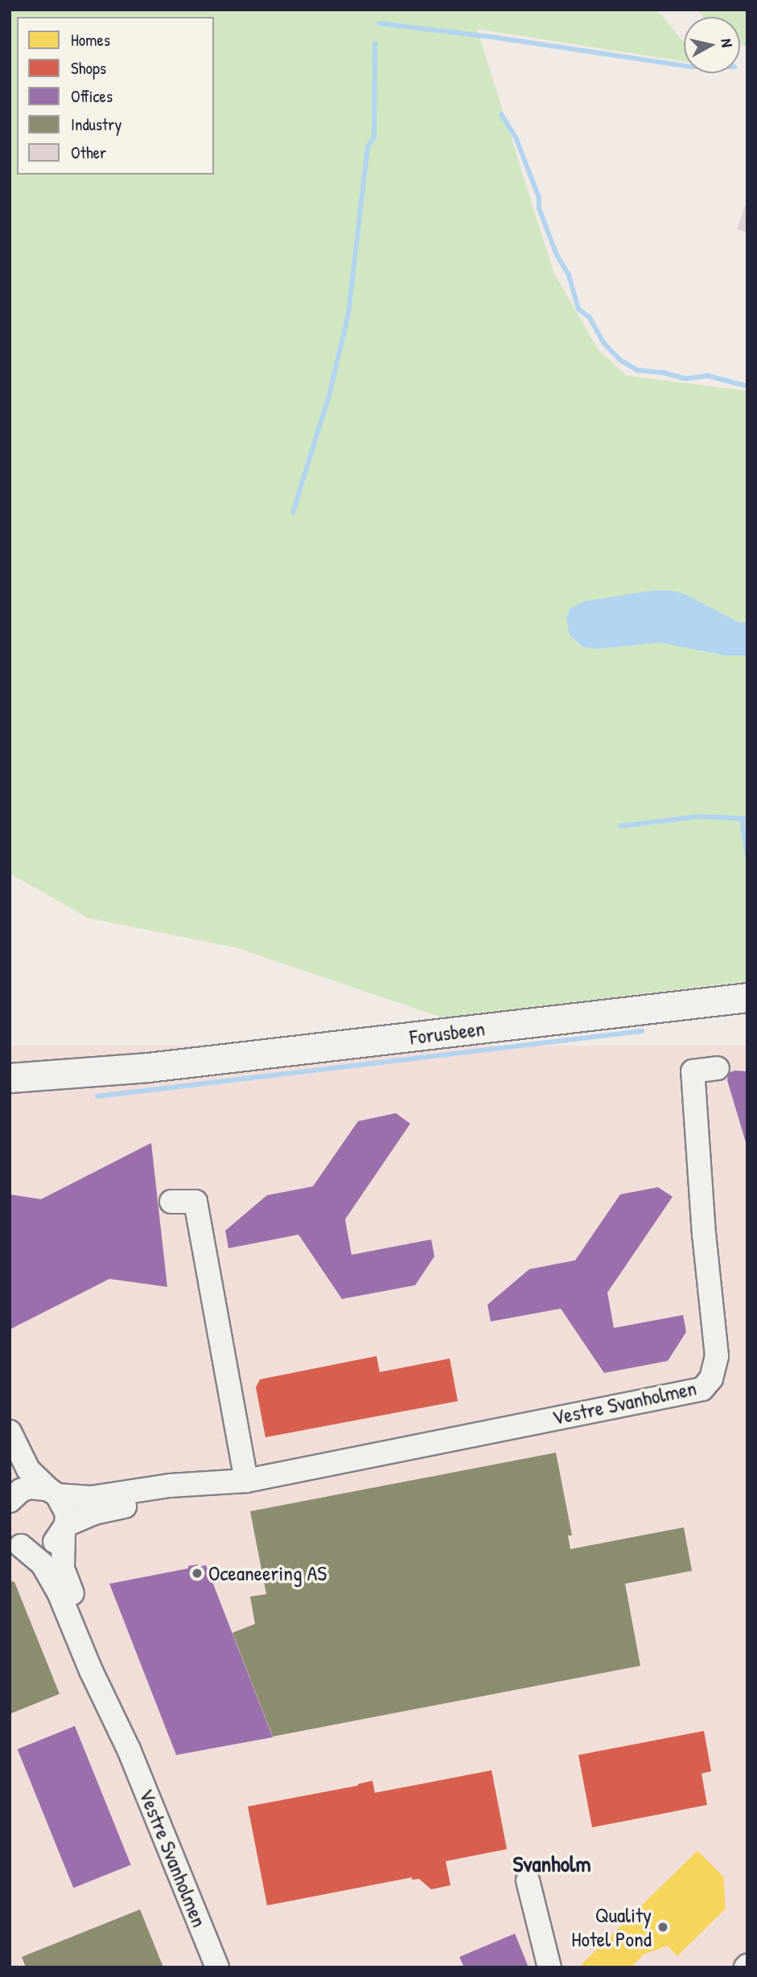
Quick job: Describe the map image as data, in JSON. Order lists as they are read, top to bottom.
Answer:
{
  "streets": {
    "main road": ["Forusbeen"],
    "street": ["Vestre Svanholmen"]
  },
  "districts": ["Svanholm"],
  "places": ["Oceaneering AS", "Quality Hotel Pond"],
  "legend": [
    "Homes",
    "Shops",
    "Offices",
    "Industry",
    "Other"
  ],
  "north": "right"
}
